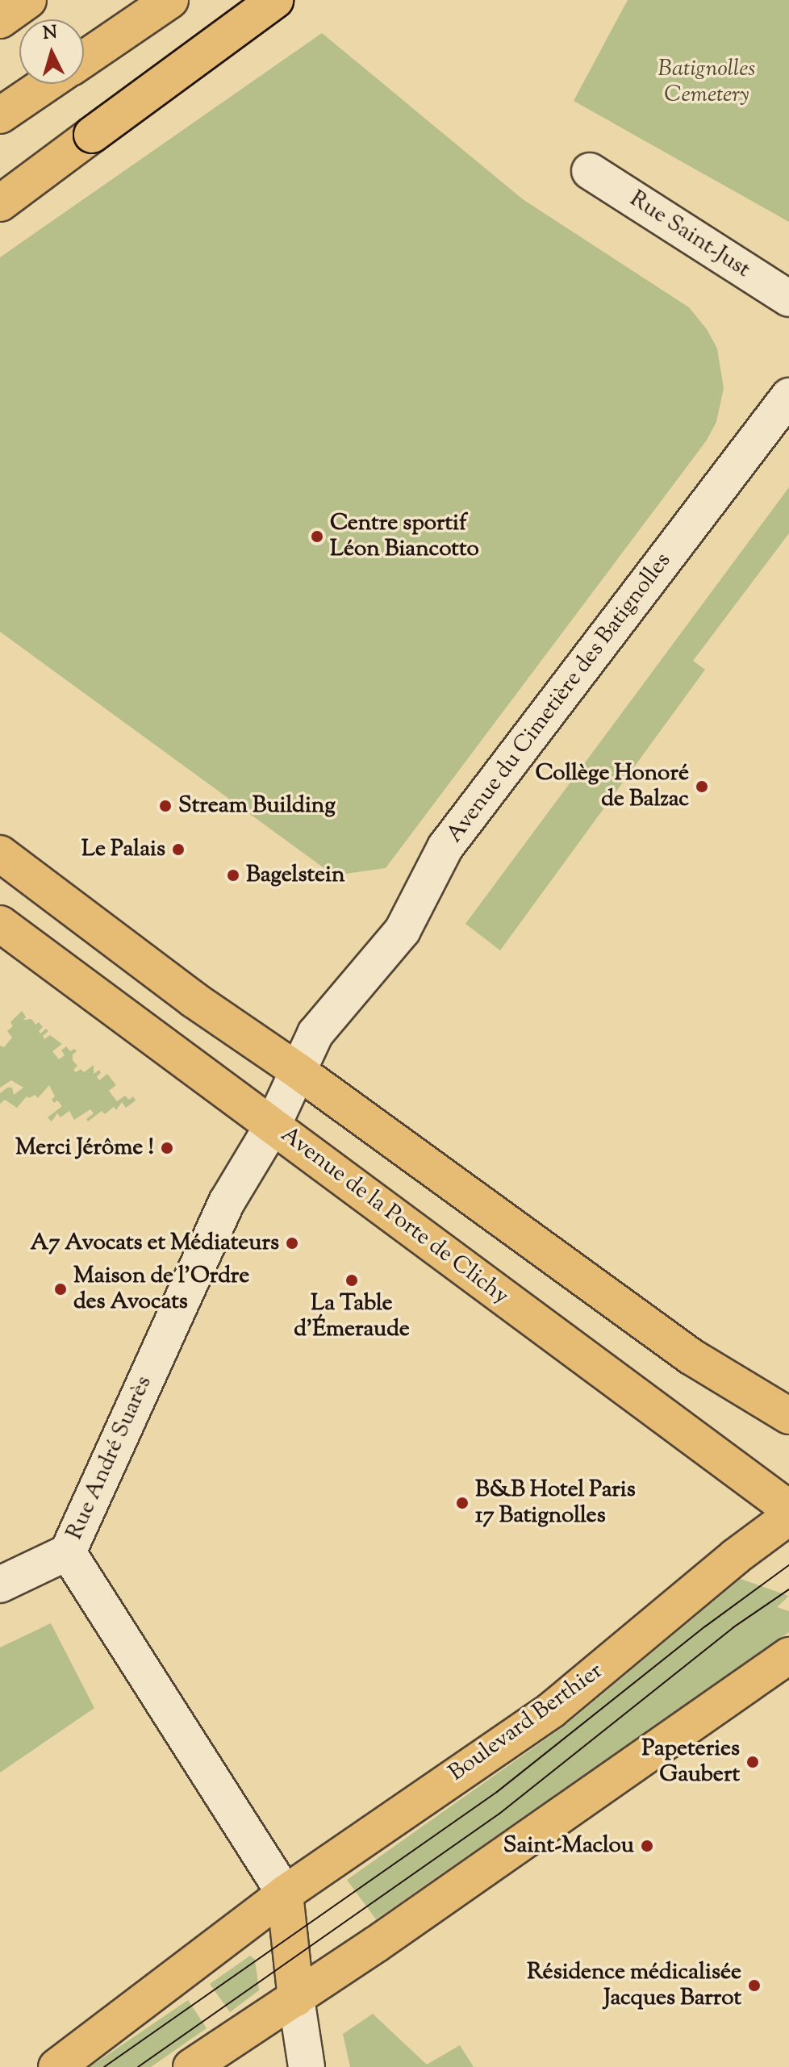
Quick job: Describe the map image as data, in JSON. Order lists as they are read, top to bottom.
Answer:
{
  "streets": {
    "main road": ["Avenue de la Porte de Clichy", "Boulevard Berthier"],
    "street": ["Rue Saint-Just", "Avenue du Cimetière des Batignolles", "Rue André Suarès"]
  },
  "crossings": [
    ["Avenue du Cimetière des Batignolles", "Rue André Suarès"],
    ["Avenue de la Porte de Clichy", "Rue André Suarès"],
    ["Rue André Suarès", "Boulevard Berthier"]
  ],
  "parks": ["Batignolles Cemetery"],
  "places": [
    "Centre sportif Léon Biancotto",
    "Collège Honoré de Balzac",
    "Stream Building",
    "Le Palais",
    "Bagelstein",
    "Merci Jérôme !",
    "A7 Avocats et Médiateurs",
    "La Table d'Émeraude",
    "Maison de l’Ordre des Avocats",
    "B&B Hotel Paris 17 Batignolles",
    "Papeteries Gaubert",
    "Saint-Maclou",
    "Résidence médicalisée Jacques Barrot"
  ],
  "north": "top"
}
